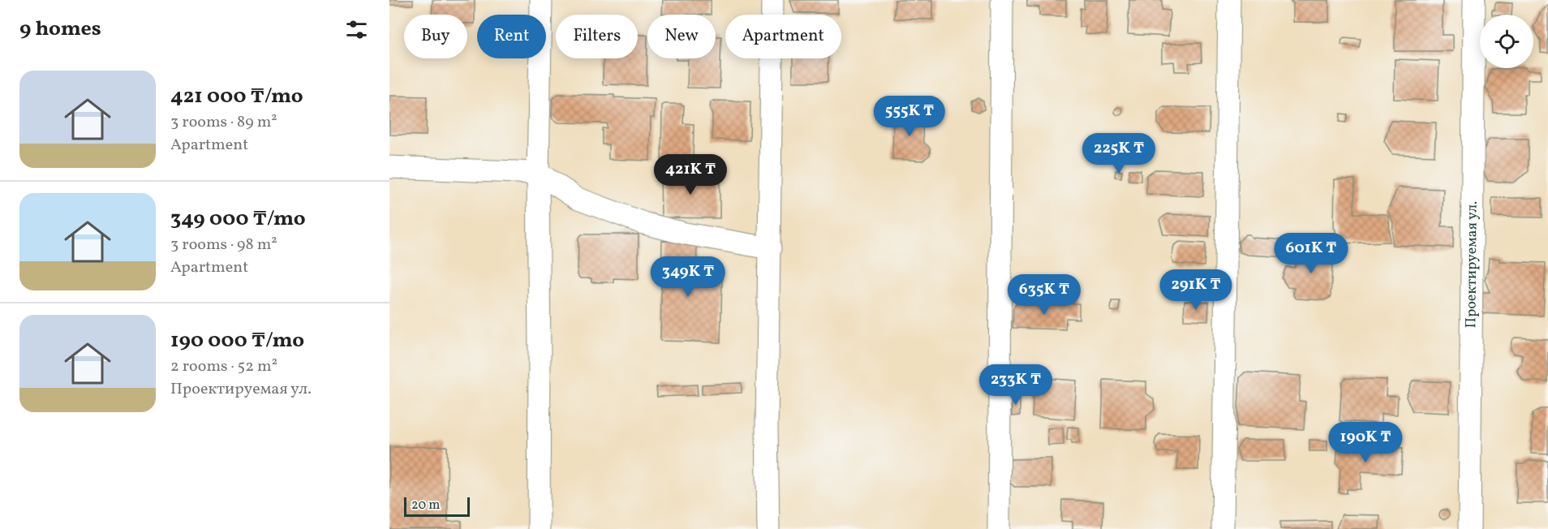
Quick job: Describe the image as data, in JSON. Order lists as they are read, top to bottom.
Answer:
{
  "streets": {
    "street": ["Проектируемая ул."]
  },
  "scale_bar": "20 m",
  "page": {
    "heading": "9 homes",
    "chip": [
      "Buy",
      "Rent",
      "Filters",
      "New",
      "Apartment"
    ],
    "list": [
      {
        "name": "421 000 ₸/mo",
        "note": "3 rooms · 89 m² · Apartment"
      },
      {
        "name": "349 000 ₸/mo",
        "note": "3 rooms · 98 m² · Apartment"
      },
      {
        "name": "190 000 ₸/mo",
        "note": "2 rooms · 52 m² · Проектируемая ул."
      }
    ],
    "price": [
      "555K ₸",
      "225K ₸",
      "421K ₸",
      "601K ₸",
      "349K ₸",
      "291K ₸",
      "635K ₸",
      "233K ₸",
      "190K ₸"
    ],
    "scale": "20 m"
  }
}
